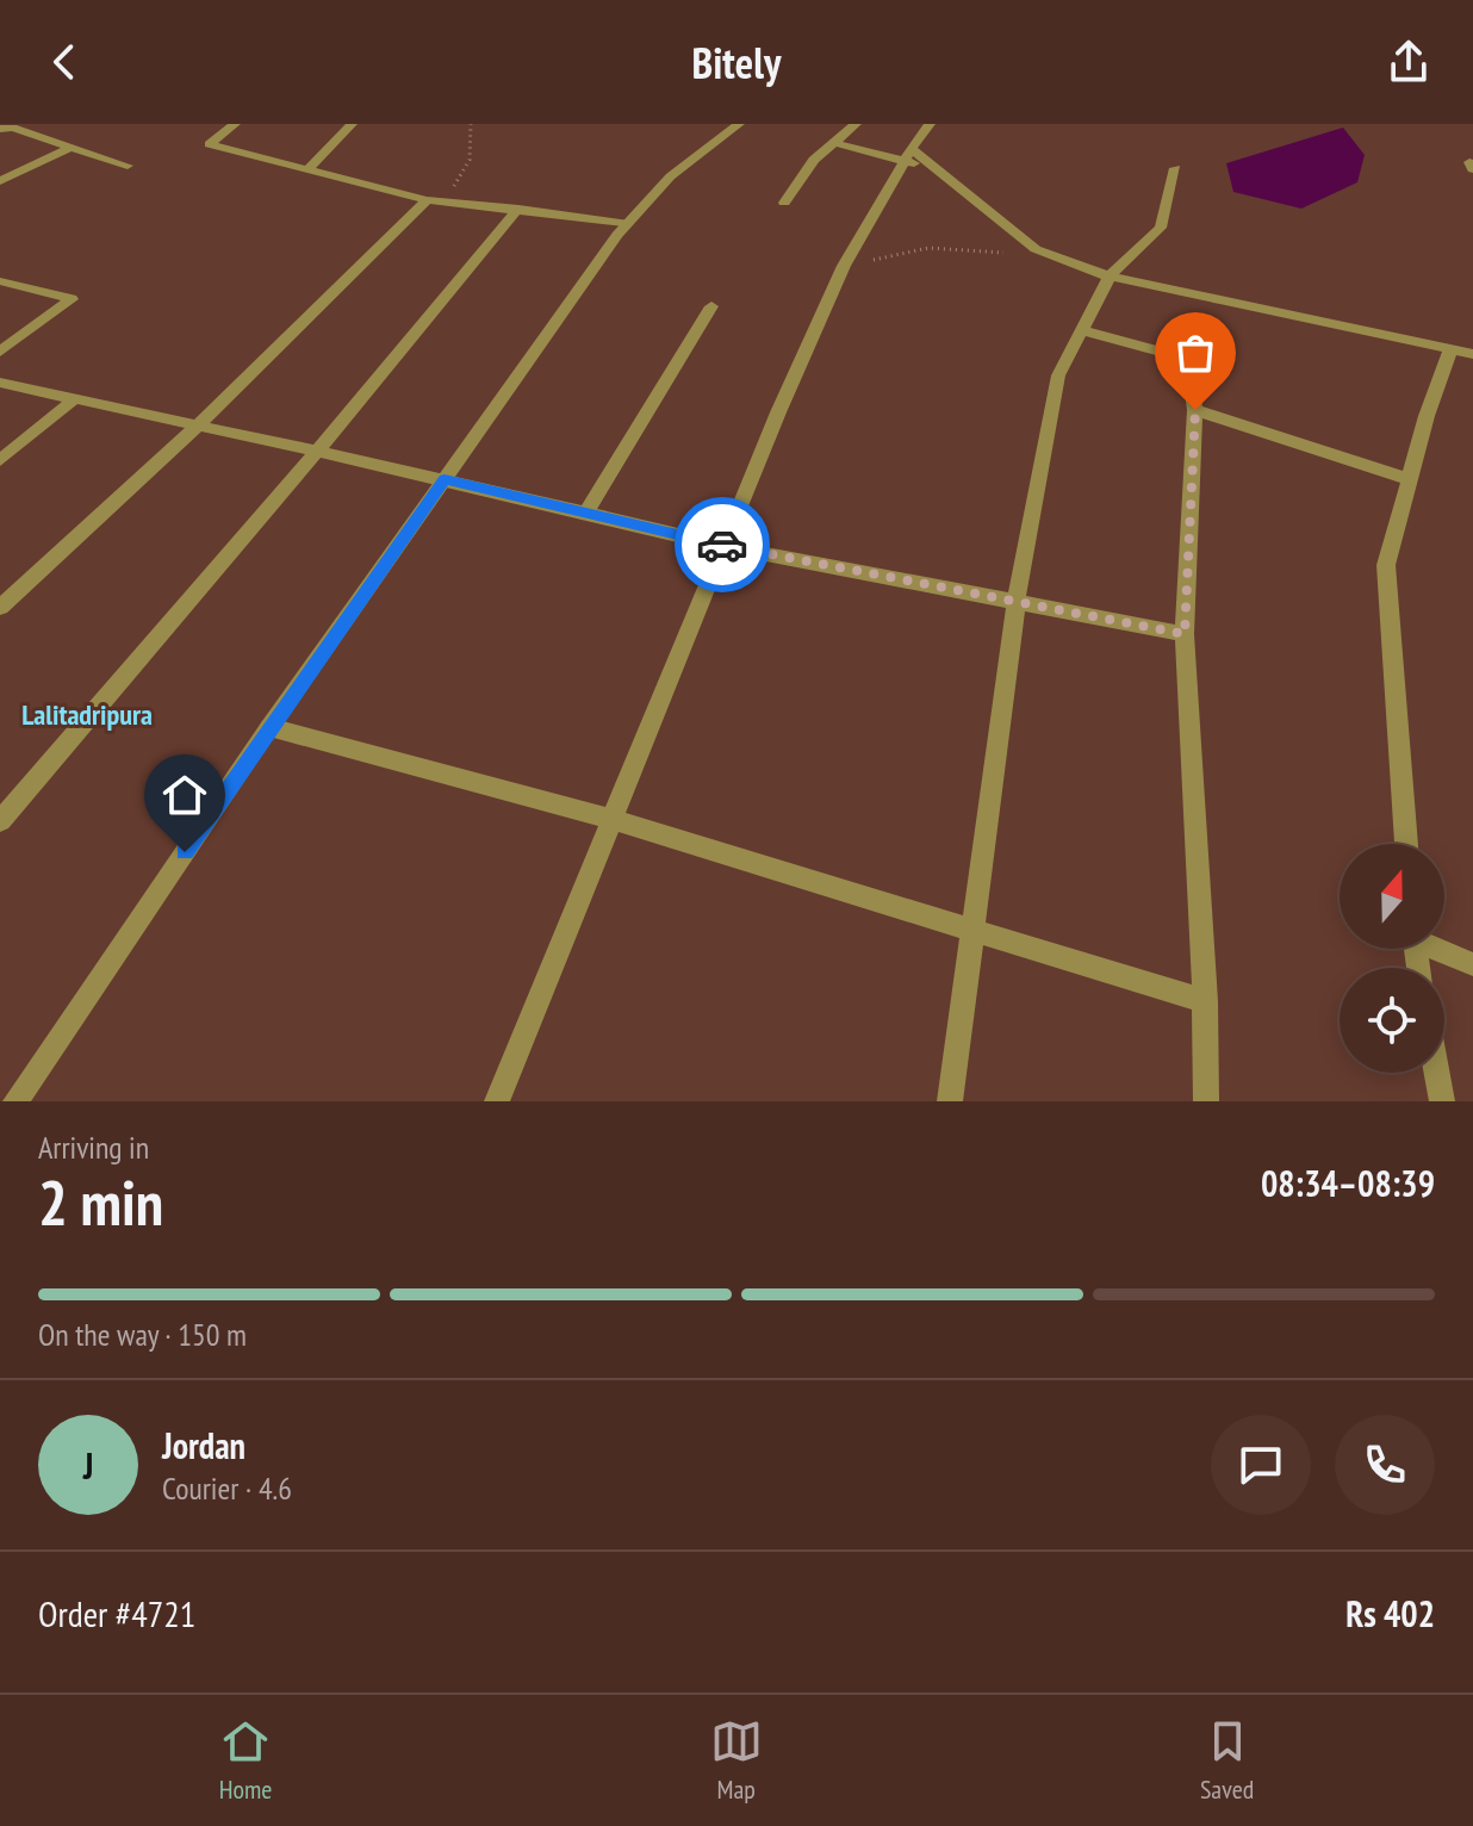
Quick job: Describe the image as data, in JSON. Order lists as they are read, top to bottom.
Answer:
{
  "districts": ["Lalitadripura"],
  "north": "top",
  "page": {
    "header": "Bitely",
    "heading": ["2 min", "Arriving in", "08:34–08:39"],
    "panel": [
      "Jordan",
      "Courier · 4.6",
      "Order #4721",
      "Rs 402"
    ],
    "bar": "On the way · 150 m",
    "round": "J",
    "tabs": ["Home", "Map", "Saved"]
  }
}
